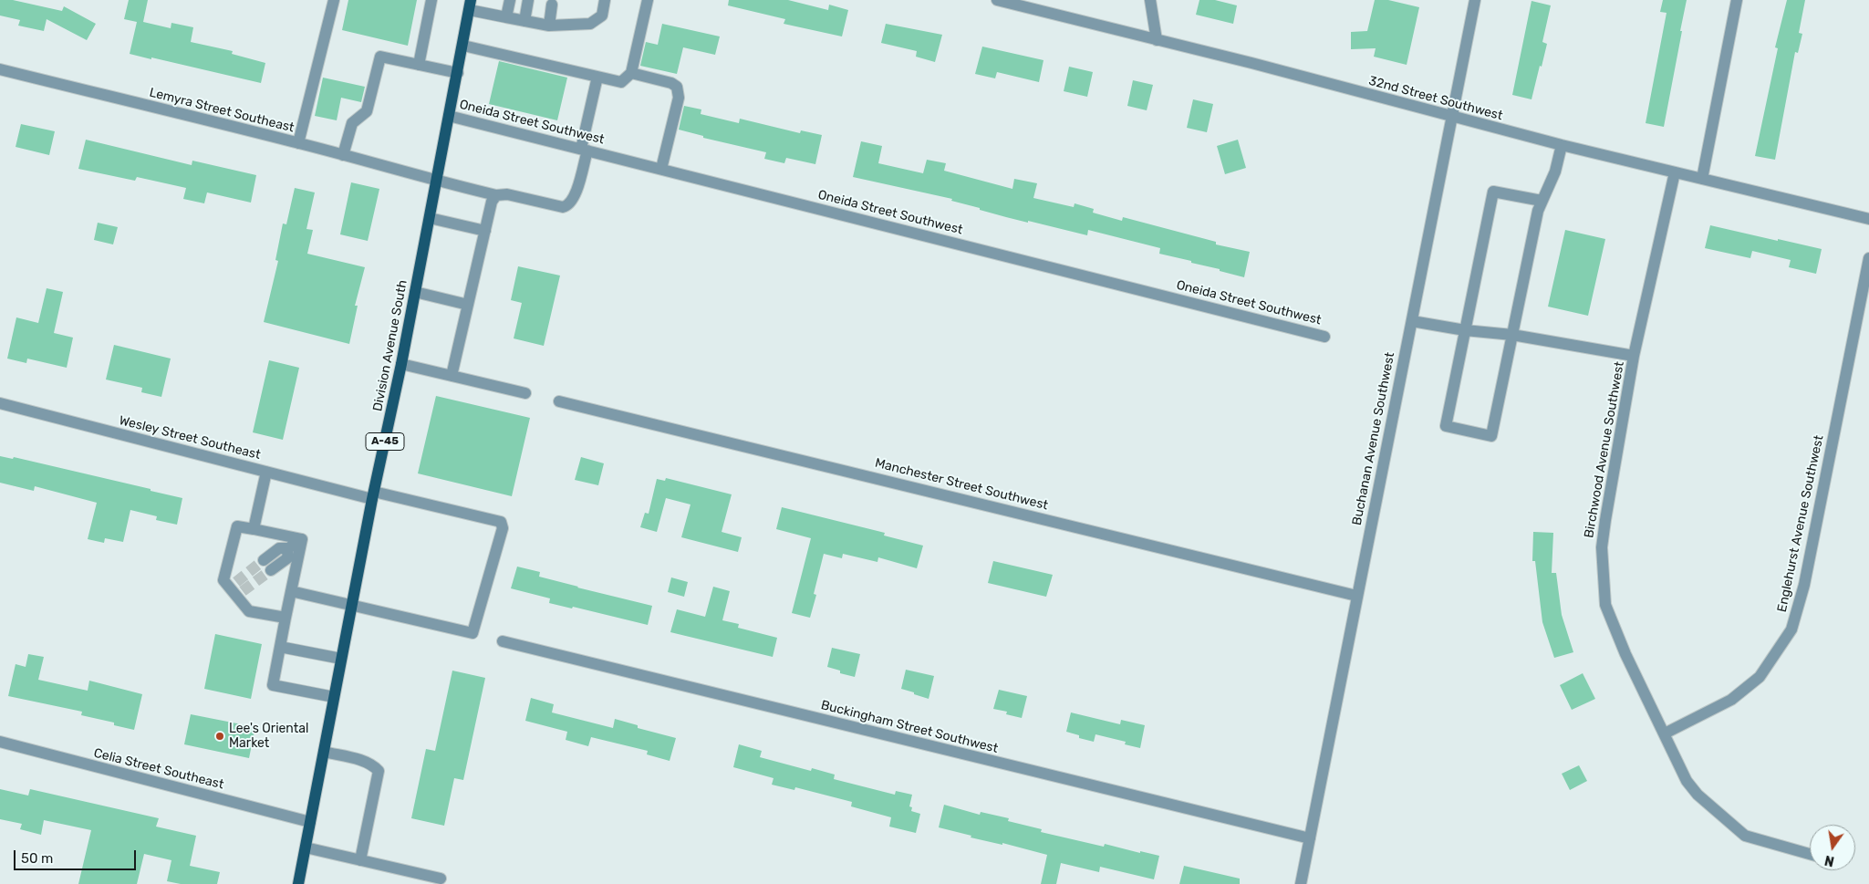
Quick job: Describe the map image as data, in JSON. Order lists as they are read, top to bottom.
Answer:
{
  "streets": {
    "main road": ["Division Avenue South", "A-45"],
    "street": [
      "32nd Street Southwest",
      "Lemyra Street Southeast",
      "Oneida Street Southwest",
      "Wesley Street Southeast",
      "Buchanan Avenue Southwest",
      "Birchwood Avenue Southwest",
      "Manchester Street Southwest",
      "Englehurst Avenue Southwest",
      "Buckingham Street Southwest",
      "Celia Street Southeast"
    ]
  },
  "crossings": [
    ["32nd Street Southwest", "Buchanan Avenue Southwest"],
    ["32nd Street Southwest", "Birchwood Avenue Southwest"],
    ["Lemyra Street Southeast", "Oneida Street Southwest"],
    ["Lemyra Street Southeast", "Division Avenue South"],
    ["Oneida Street Southwest", "Division Avenue South"],
    ["Division Avenue South", "Wesley Street Southeast"],
    ["Division Avenue South", "Celia Street Southeast"],
    ["Buchanan Avenue Southwest", "Manchester Street Southwest"],
    ["Buchanan Avenue Southwest", "Buckingham Street Southwest"],
    ["Birchwood Avenue Southwest", "Englehurst Avenue Southwest"]
  ],
  "places": ["Lee's Oriental Market"],
  "scale_bar": "50 m",
  "north": "bottom"
}
